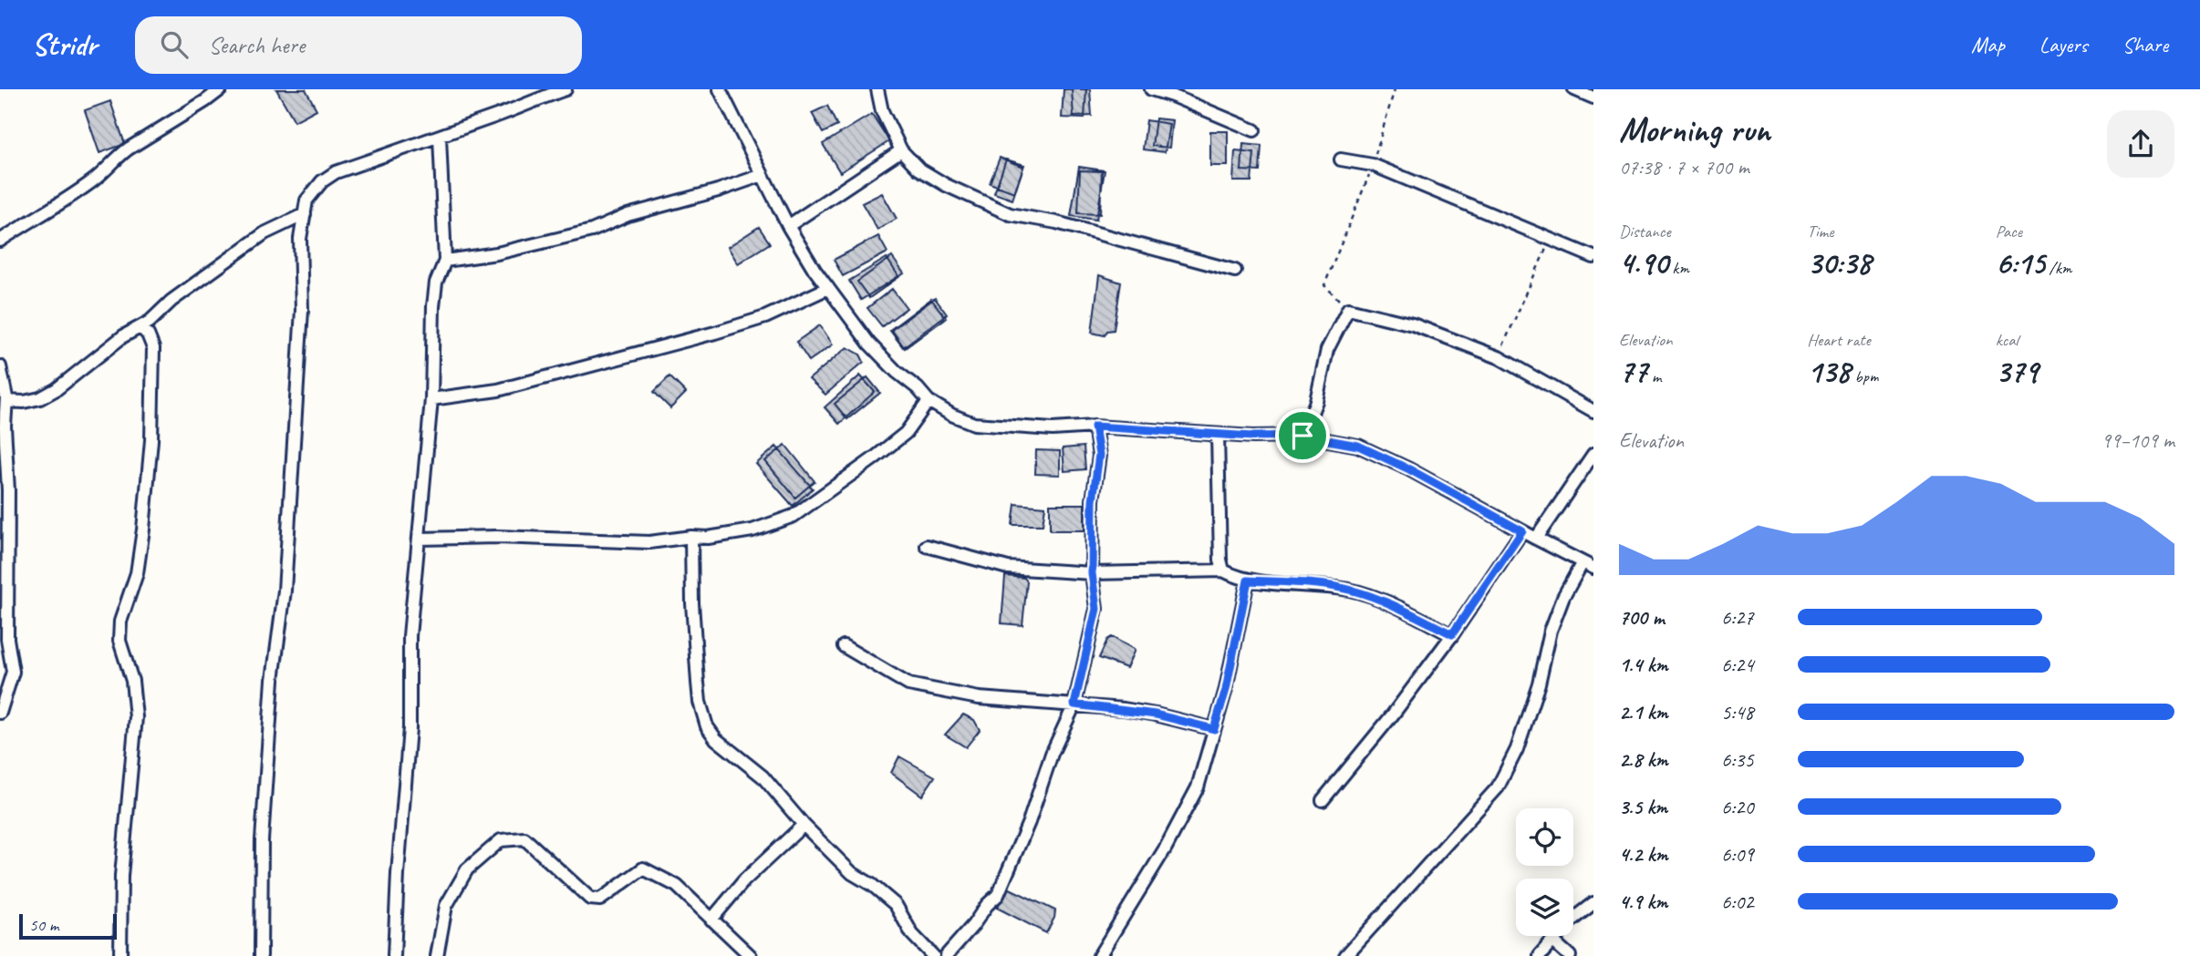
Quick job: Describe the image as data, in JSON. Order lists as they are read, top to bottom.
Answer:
{
  "scale_bar": "50 m",
  "page": {
    "header": "Stridr",
    "search": "Search here",
    "nav": ["Map", "Layers", "Share"],
    "heading": ["Morning run", "07:38 · 7 × 700 m"],
    "stats": [
      ["Distance", "4.90 km"],
      ["Time", "30:38"],
      ["Pace", "6:15 /km"],
      ["Elevation", "77 m"],
      ["Heart rate", "138 bpm"],
      ["kcal", "379"]
    ],
    "chart": ["Elevation", "99–109 m"],
    "list": [
      {
        "name": "700 m",
        "note": "6:27"
      },
      {
        "name": "1.4 km",
        "note": "6:24"
      },
      {
        "name": "2.1 km",
        "note": "5:48"
      },
      {
        "name": "2.8 km",
        "note": "6:35"
      },
      {
        "name": "3.5 km",
        "note": "6:20"
      },
      {
        "name": "4.2 km",
        "note": "6:09"
      },
      {
        "name": "4.9 km",
        "note": "6:02"
      }
    ],
    "scale": "50 m"
  }
}
